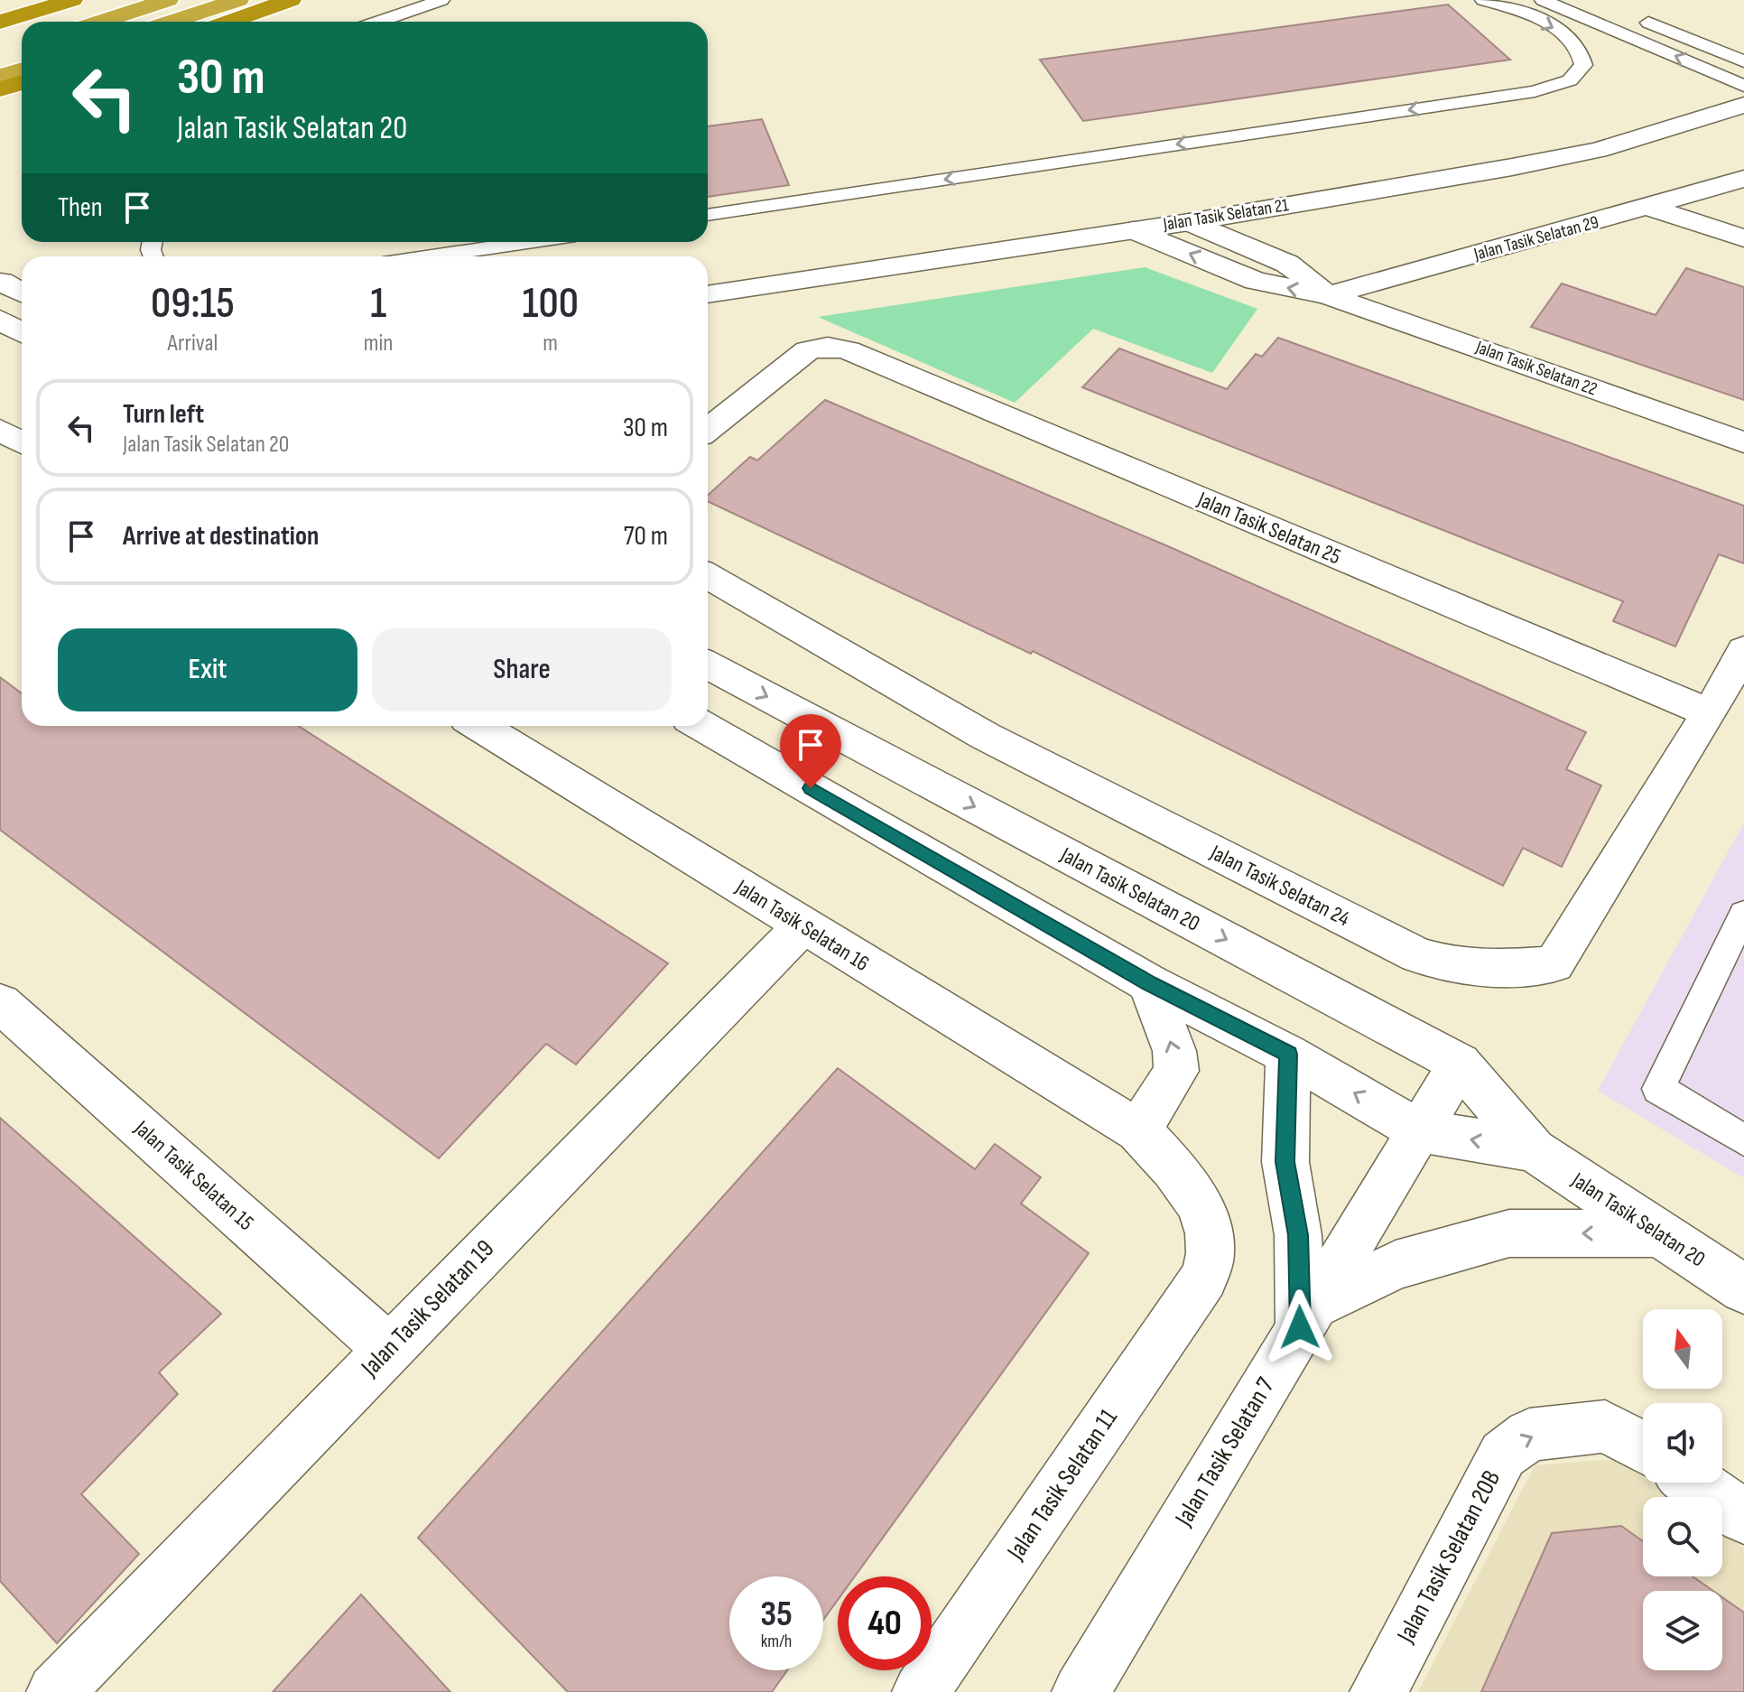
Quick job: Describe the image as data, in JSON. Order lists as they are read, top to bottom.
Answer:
{
  "streets": {
    "street": [
      "Jalan Tasik Selatan 21",
      "Jalan Tasik Selatan 29",
      "Jalan Tasik Selatan 22",
      "Jalan Tasik Selatan 25",
      "Jalan Tasik Selatan 24",
      "Jalan Tasik Selatan 20",
      "Jalan Tasik Selatan 16",
      "Jalan Tasik Selatan 15",
      "Jalan Tasik Selatan 19",
      "Jalan Tasik Selatan 7",
      "Jalan Tasik Selatan 11",
      "Jalan Tasik Selatan 20B"
    ]
  },
  "crossings": [
    ["Jalan Tasik Selatan 21", "Jalan Tasik Selatan 22"],
    ["Jalan Tasik Selatan 29", "Jalan Tasik Selatan 22"],
    ["Jalan Tasik Selatan 25", "Jalan Tasik Selatan 24"],
    ["Jalan Tasik Selatan 20", "Jalan Tasik Selatan 7"],
    ["Jalan Tasik Selatan 16", "Jalan Tasik Selatan 19"],
    ["Jalan Tasik Selatan 16", "Jalan Tasik Selatan 11"],
    ["Jalan Tasik Selatan 15", "Jalan Tasik Selatan 19"]
  ],
  "one_way": ["Jalan Tasik Selatan 20B"],
  "north": "top",
  "page": {
    "turn": ["30 m", "Jalan Tasik Selatan 20"],
    "then": "Then",
    "eta": [
      "09:15",
      "Arrival",
      "1",
      "min",
      "100",
      "m"
    ],
    "list": [
      {
        "name": "Turn left",
        "note": "Jalan Tasik Selatan 20",
        "value": "30 m"
      },
      {
        "name": "Arrive at destination",
        "value": "70 m"
      }
    ],
    "buttons": ["Exit", "Share"],
    "speed": "35 km/h",
    "limit": "40"
  }
}
